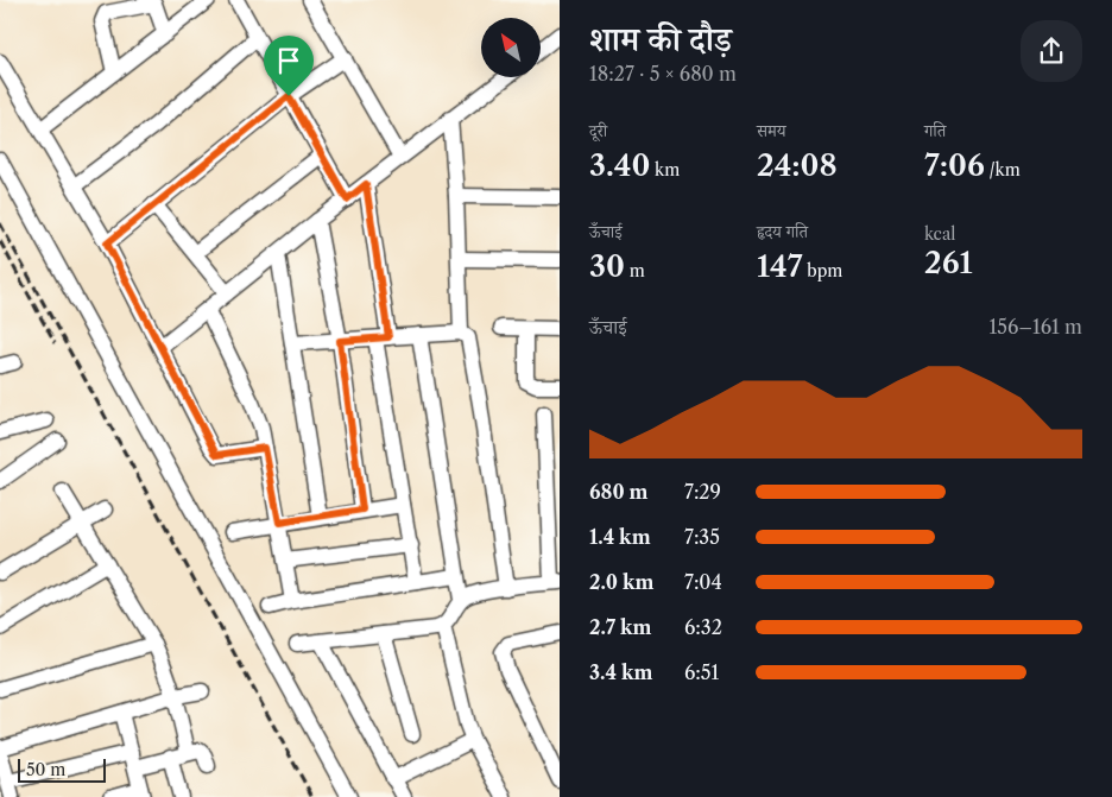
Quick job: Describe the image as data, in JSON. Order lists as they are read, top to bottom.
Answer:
{
  "scale_bar": "50 m",
  "north": "top left",
  "page": {
    "heading": ["शाम की दौड़", "18:27 · 5 × 680 m"],
    "stats": [
      ["दूरी", "3.40 km"],
      ["समय", "24:08"],
      ["गति", "7:06 /km"],
      ["ऊँचाई", "30 m"],
      ["हृदय गति", "147 bpm"],
      ["kcal", "261"]
    ],
    "chart": ["ऊँचाई", "156–161 m"],
    "list": [
      {
        "name": "680 m",
        "note": "7:29"
      },
      {
        "name": "1.4 km",
        "note": "7:35"
      },
      {
        "name": "2.0 km",
        "note": "7:04"
      },
      {
        "name": "2.7 km",
        "note": "6:32"
      },
      {
        "name": "3.4 km",
        "note": "6:51"
      }
    ],
    "scale": "50 m"
  }
}
